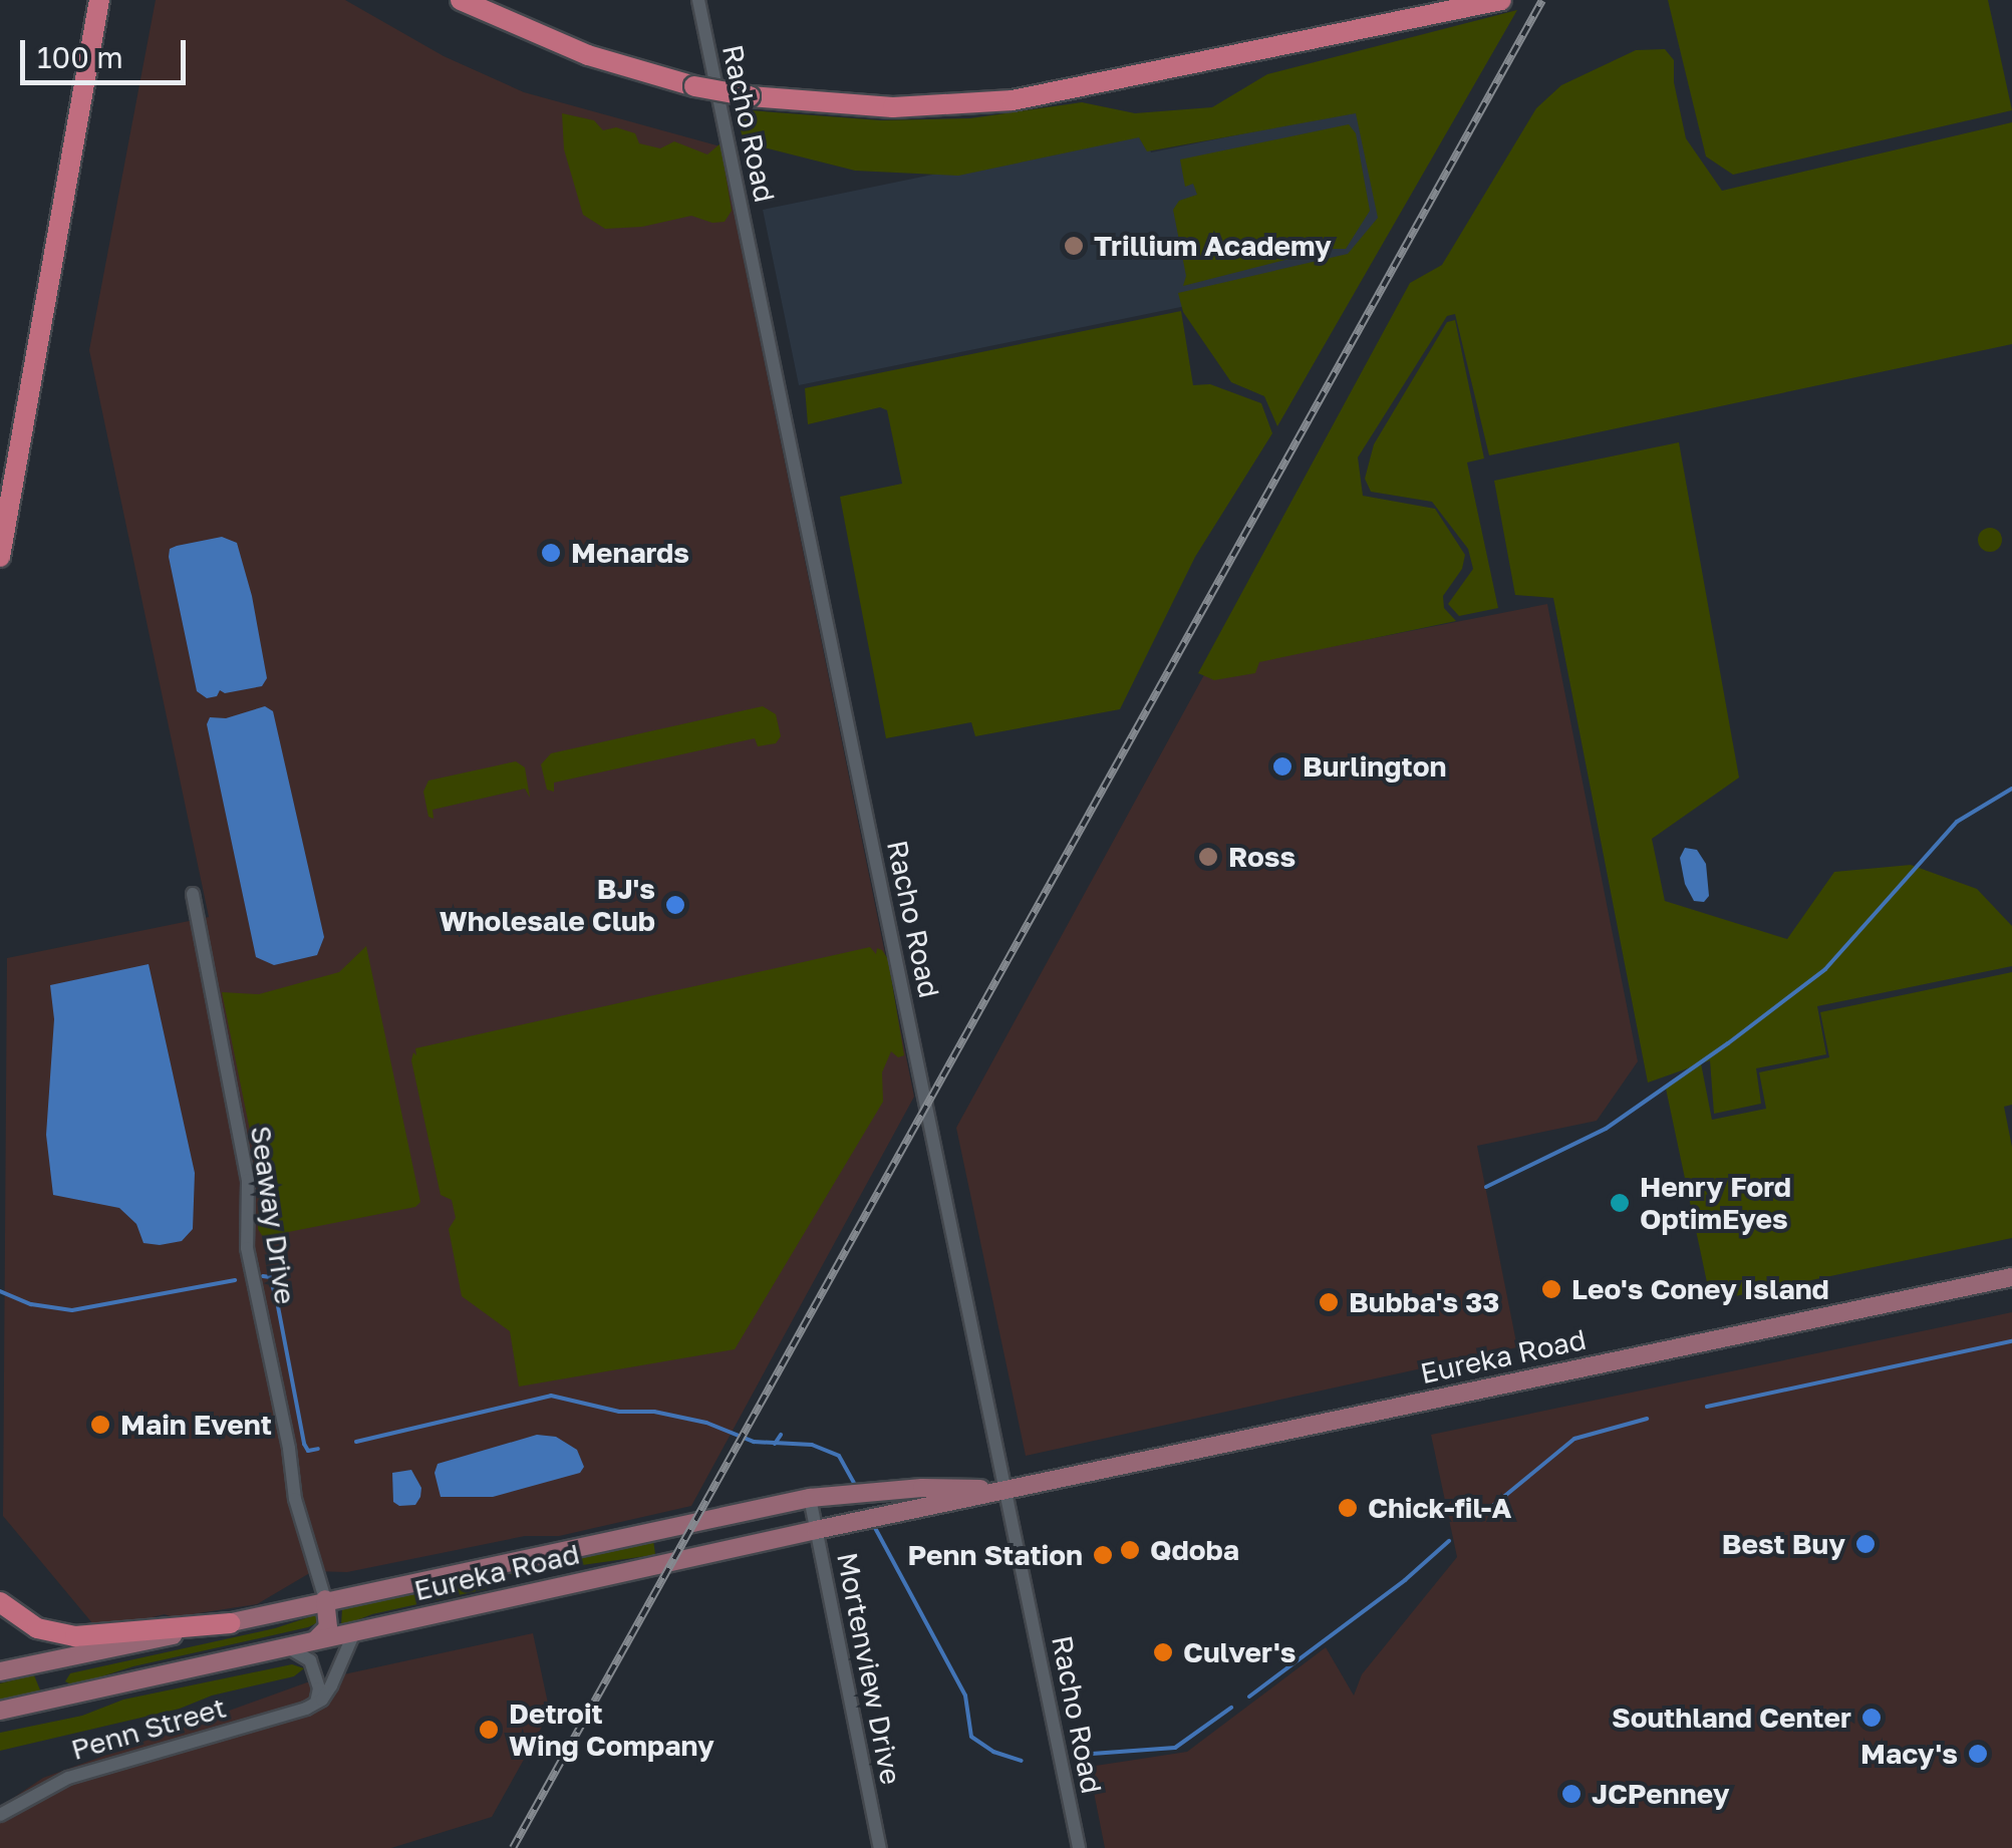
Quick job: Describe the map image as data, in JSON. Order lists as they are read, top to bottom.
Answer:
{
  "streets": {
    "main road": ["Eureka Road"],
    "street": [
      "Racho Road",
      "Seaway Drive",
      "Mortenview Drive",
      "Penn Street"
    ]
  },
  "crossings": [
    ["Racho Road", "Eureka Road"],
    ["Seaway Drive", "Eureka Road"],
    ["Eureka Road", "Mortenview Drive"]
  ],
  "places": [
    "Trillium Academy",
    "Menards",
    "Burlington",
    "Ross",
    "BJ's Wholesale Club",
    "Henry Ford OptimEyes",
    "Leo's Coney Island",
    "Bubba's 33",
    "Main Event",
    "Chick-fil-A",
    "Best Buy",
    "Qdoba",
    "Penn Station",
    "Culver's",
    "Southland Center",
    "Detroit Wing Company",
    "Macy's",
    "JCPenney"
  ],
  "scale_bar": "100 m"
}
